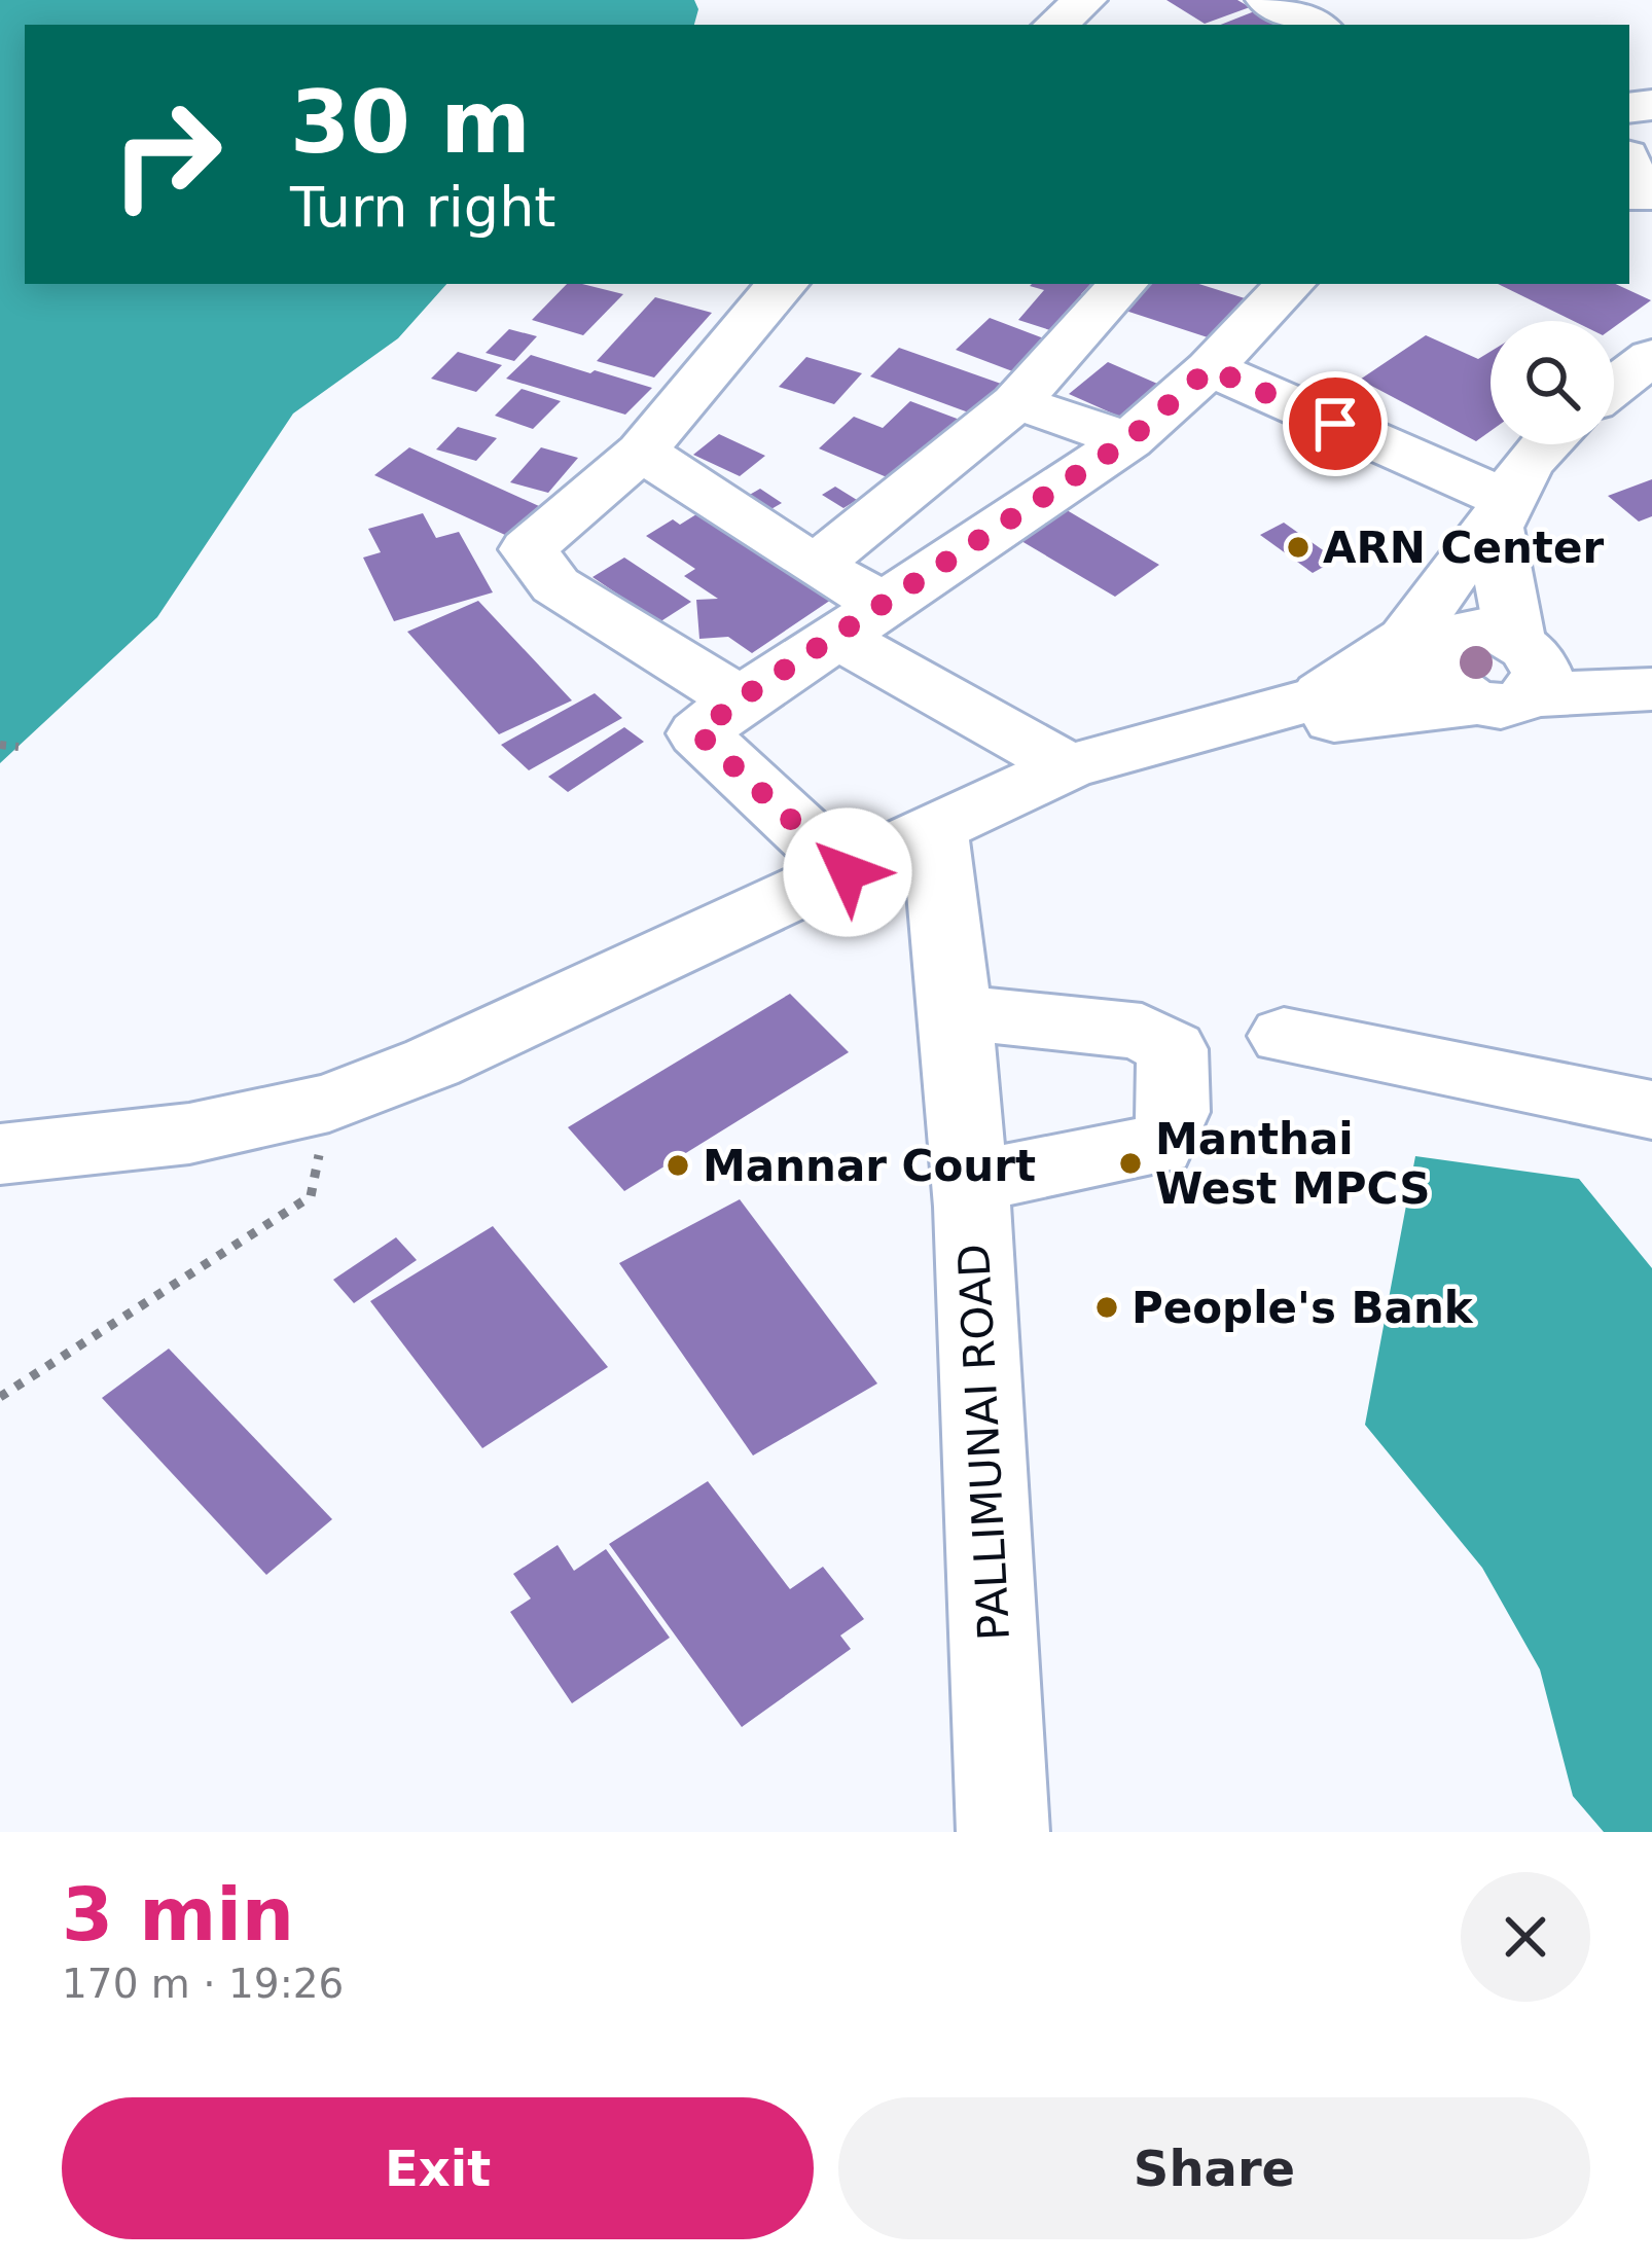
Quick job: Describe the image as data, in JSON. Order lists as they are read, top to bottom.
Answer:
{
  "streets": {
    "main road": ["PALLIMUNAI ROAD"]
  },
  "places": [
    "ARN Center",
    "Manthai West MPCS",
    "Mannar Court",
    "People's Bank"
  ],
  "page": {
    "turn": ["30 m", "Turn right"],
    "heading": ["3 min", "170 m · 19:26"],
    "buttons": ["Exit", "Share"]
  }
}
